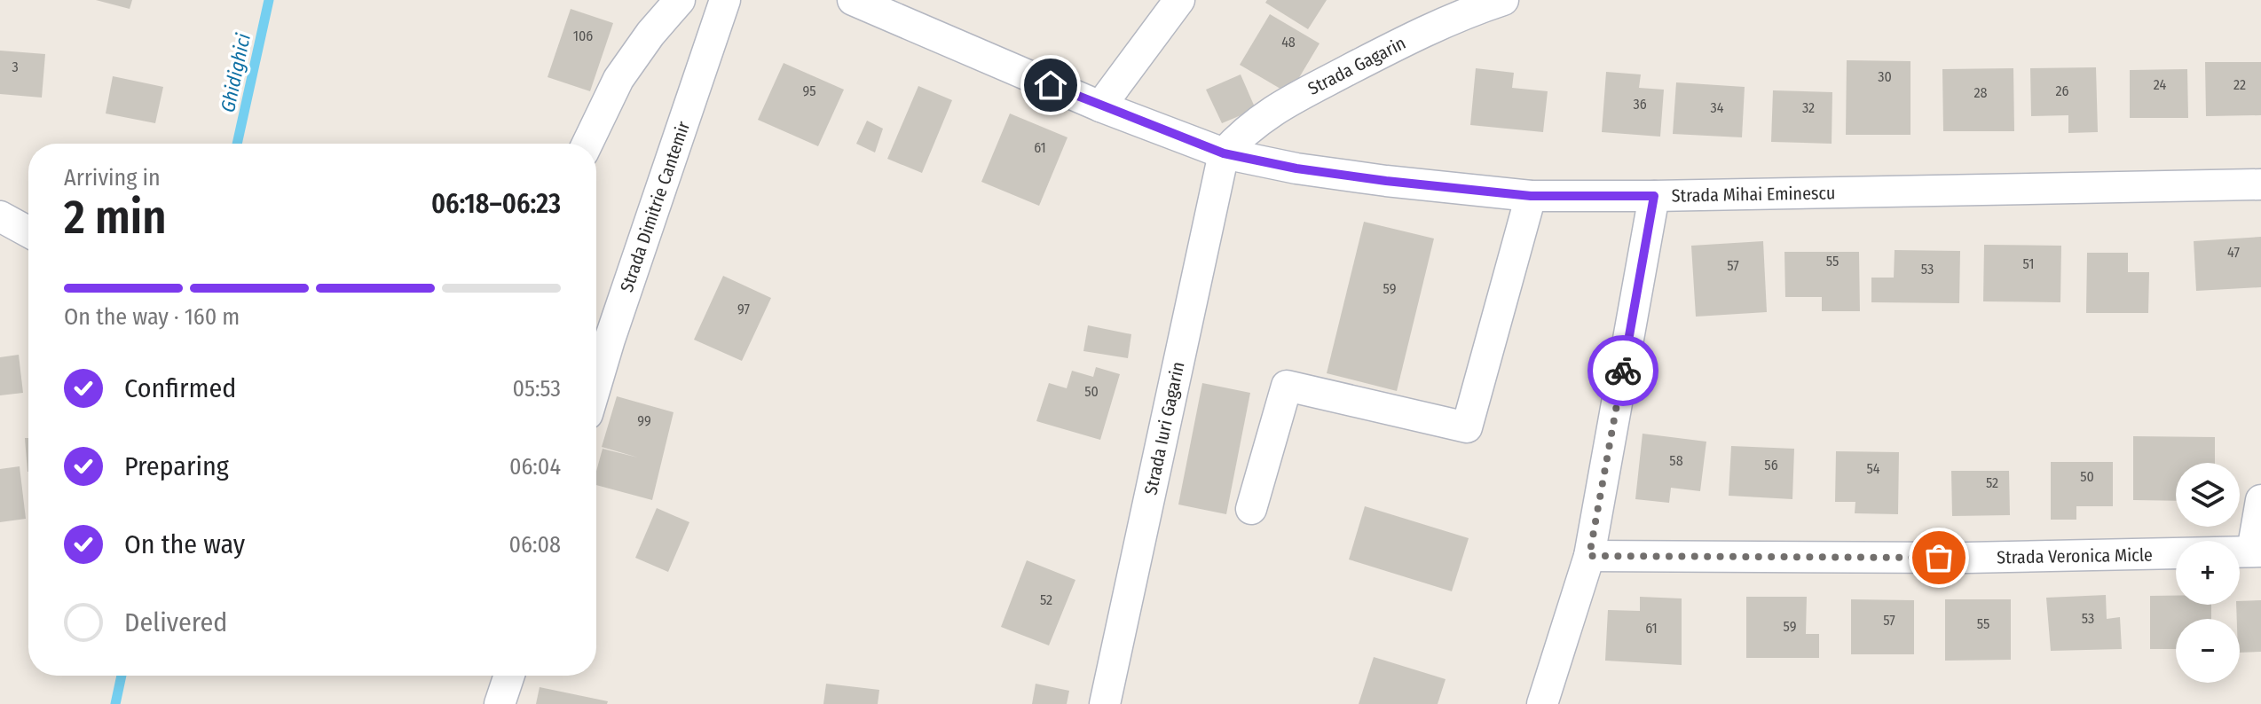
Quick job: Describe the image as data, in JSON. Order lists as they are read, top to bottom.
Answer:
{
  "streets": {
    "street": [
      "Strada Gagarin",
      "Strada Mihai Eminescu",
      "Strada Dimitrie Cantemir",
      "Strada Iuri Gagarin",
      "Strada Veronica Micle"
    ]
  },
  "crossings": [
    ["Strada Gagarin", "Strada Mihai Eminescu"],
    ["Strada Gagarin", "Strada Iuri Gagarin"],
    ["Strada Mihai Eminescu", "Strada Iuri Gagarin"]
  ],
  "water": ["Ghidighici"],
  "house_numbers": [
    "106",
    "48",
    "3",
    "30",
    "24",
    "22",
    "95",
    "26",
    "28",
    "36",
    "34",
    "32",
    "61",
    "47",
    "55",
    "51",
    "57",
    "53",
    "59",
    "97",
    "50",
    "99",
    "58",
    "56",
    "54",
    "50",
    "52",
    "52",
    "53",
    "57",
    "55",
    "59",
    "61"
  ],
  "page": {
    "heading": ["2 min", "Arriving in", "06:18–06:23"],
    "bar": "On the way · 160 m",
    "list": [
      ["Confirmed", "05:53"],
      ["Preparing", "06:04"],
      ["On the way", "06:08"],
      "Delivered"
    ],
    "map_buttons": ["+", "−"]
  }
}
